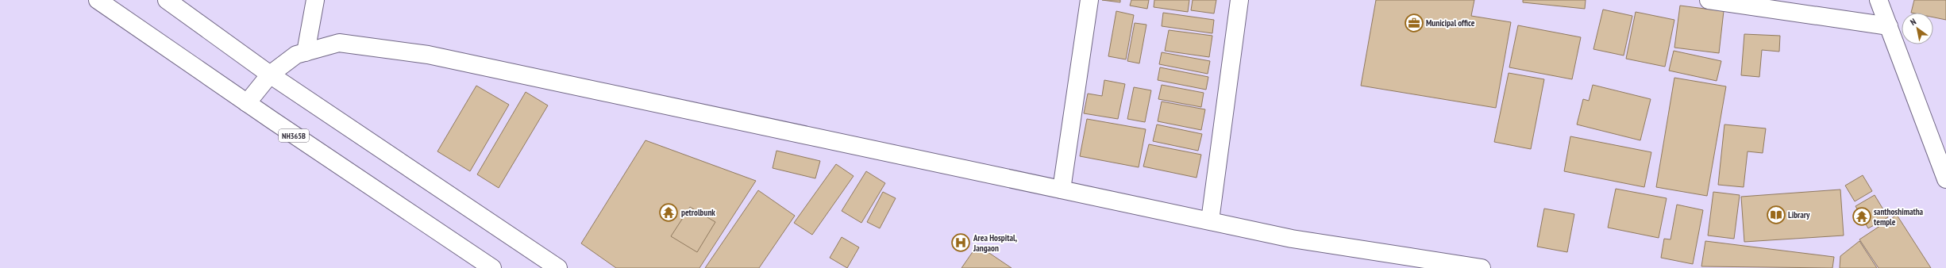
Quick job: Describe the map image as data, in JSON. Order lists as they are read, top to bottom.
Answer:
{
  "streets": {
    "main road": ["NH365B"]
  },
  "places": {
    "office": ["Municipal office"],
    "temple": ["petrolbunk", "santhoshimatha temple"],
    "library": ["Library"],
    "hospital": ["Area Hospital, Jangaon"]
  },
  "north": "top left"
}
